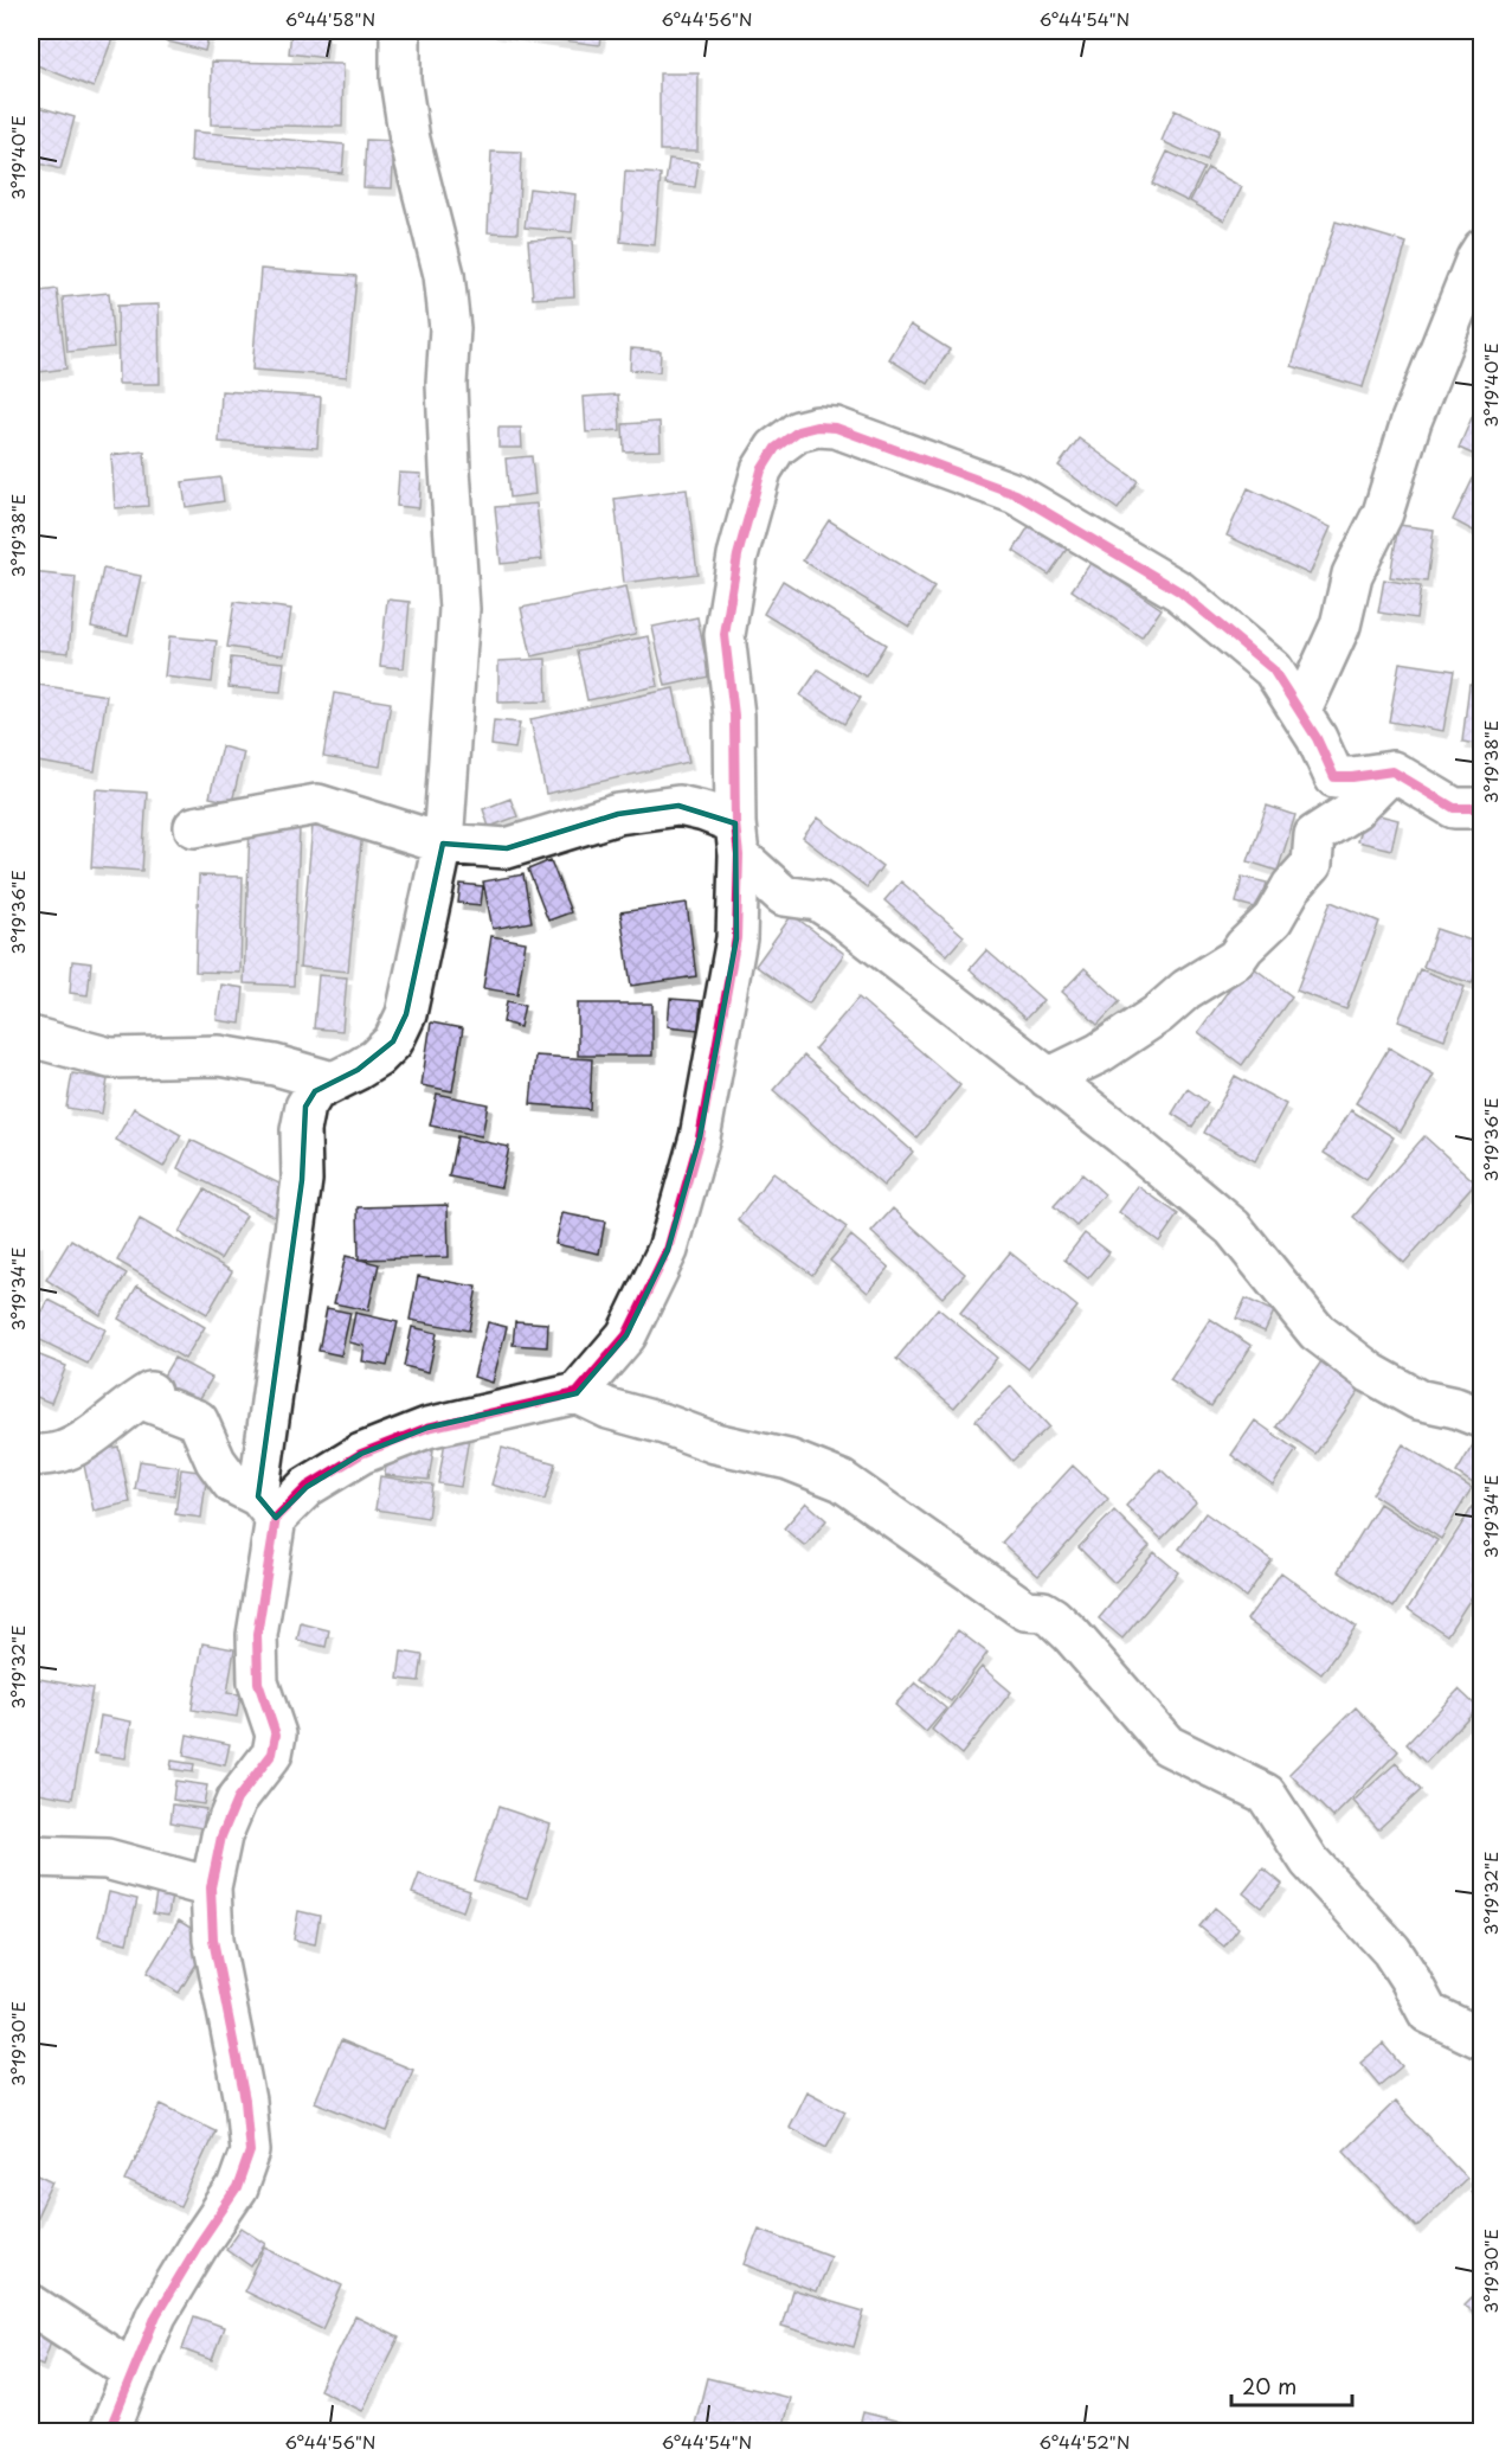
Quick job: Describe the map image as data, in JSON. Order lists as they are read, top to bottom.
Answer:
{
  "scale_bar": "20 m",
  "coordinates": [
    "6°44'58\"N",
    "6°44'56\"N",
    "6°44'54\"N",
    "3°19'40\"E",
    "3°19'38\"E",
    "3°19'36\"E",
    "3°19'34\"E",
    "3°19'32\"E",
    "3°19'30\"E",
    "6°44'52\"N"
  ]
}
